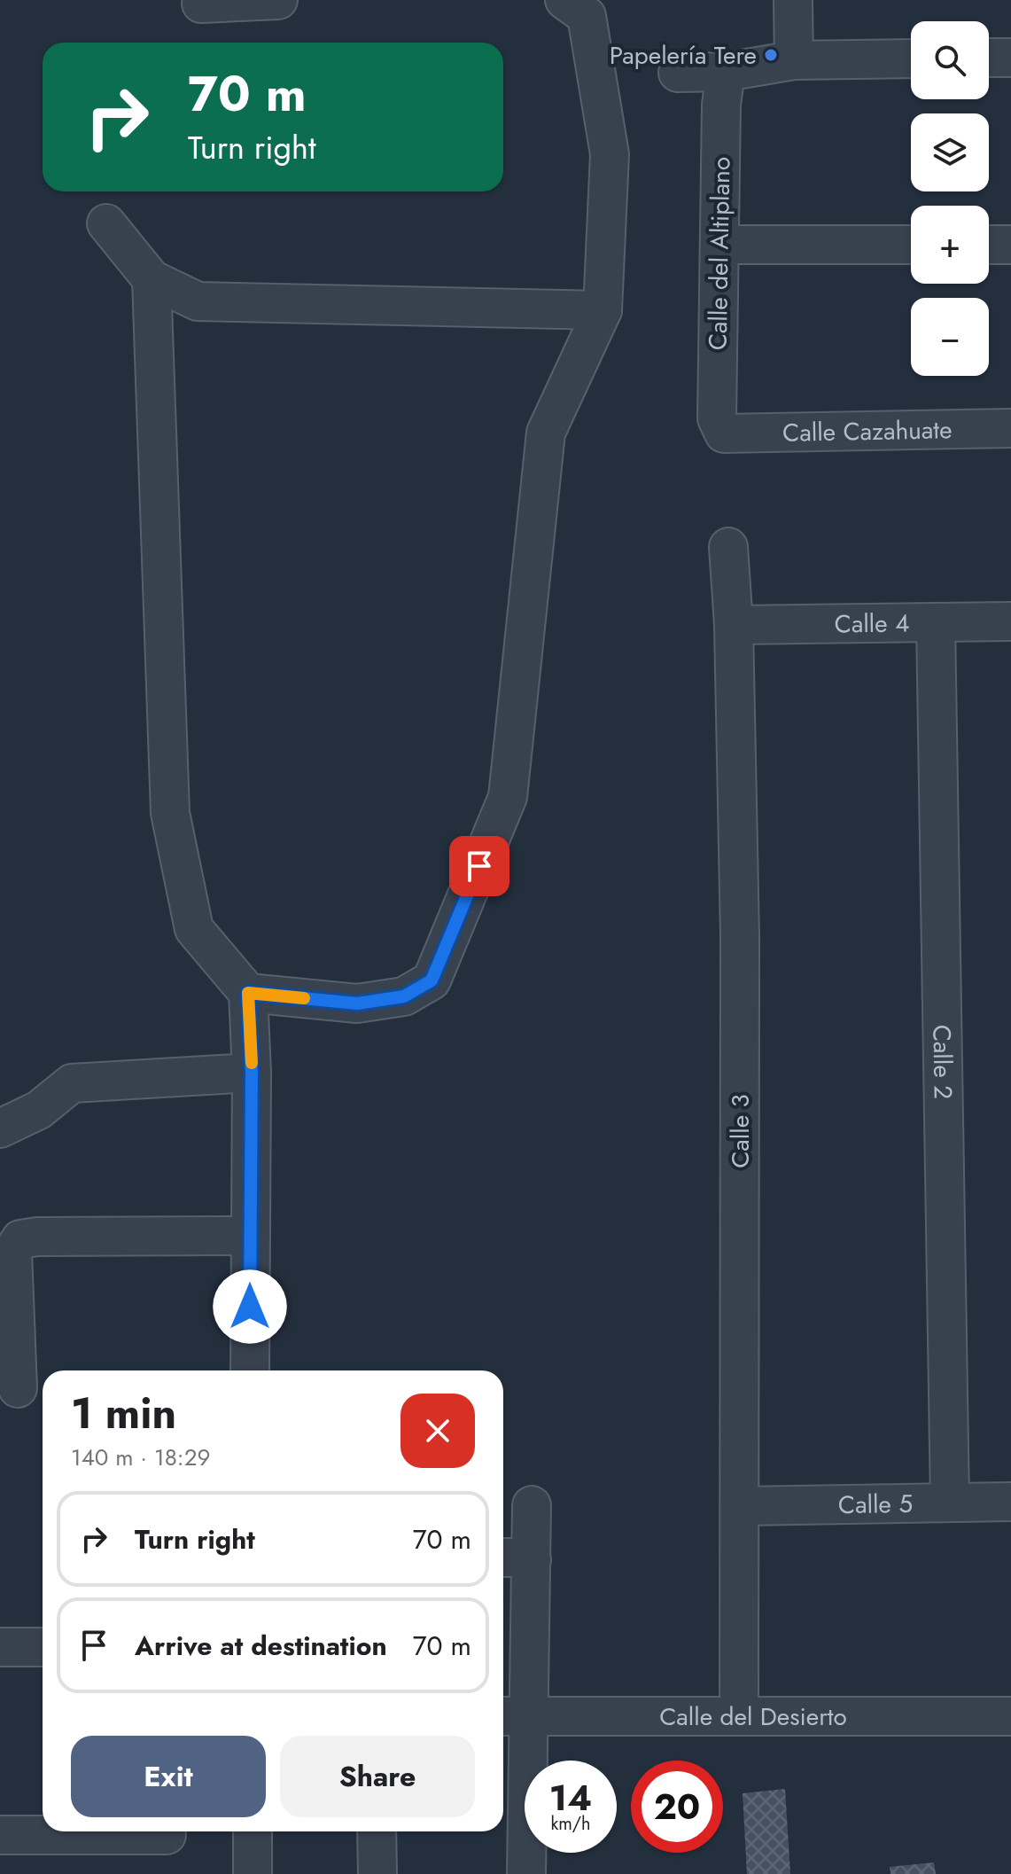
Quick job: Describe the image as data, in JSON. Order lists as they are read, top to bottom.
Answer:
{
  "streets": {
    "street": [
      "Calle del Altiplano",
      "Calle Cazahuate",
      "Calle 4",
      "Calle 2",
      "Calle 3",
      "Calle 5",
      "Calle del Desierto"
    ]
  },
  "crossings": [
    ["Calle del Altiplano", "Calle Cazahuate"],
    ["Calle 4", "Calle 2"],
    ["Calle 4", "Calle 3"],
    ["Calle 2", "Calle 5"],
    ["Calle 3", "Calle 5"],
    ["Calle 3", "Calle del Desierto"]
  ],
  "places": ["Papelería Tere"],
  "page": {
    "map_buttons": ["+", "−"],
    "turn": ["70 m", "Turn right"],
    "heading": ["1 min", "140 m · 18:29"],
    "list": [
      {
        "name": "Turn right",
        "value": "70 m"
      },
      {
        "name": "Arrive at destination",
        "value": "70 m"
      }
    ],
    "buttons": ["Exit", "Share"],
    "speed": "14 km/h",
    "limit": "20"
  }
}
